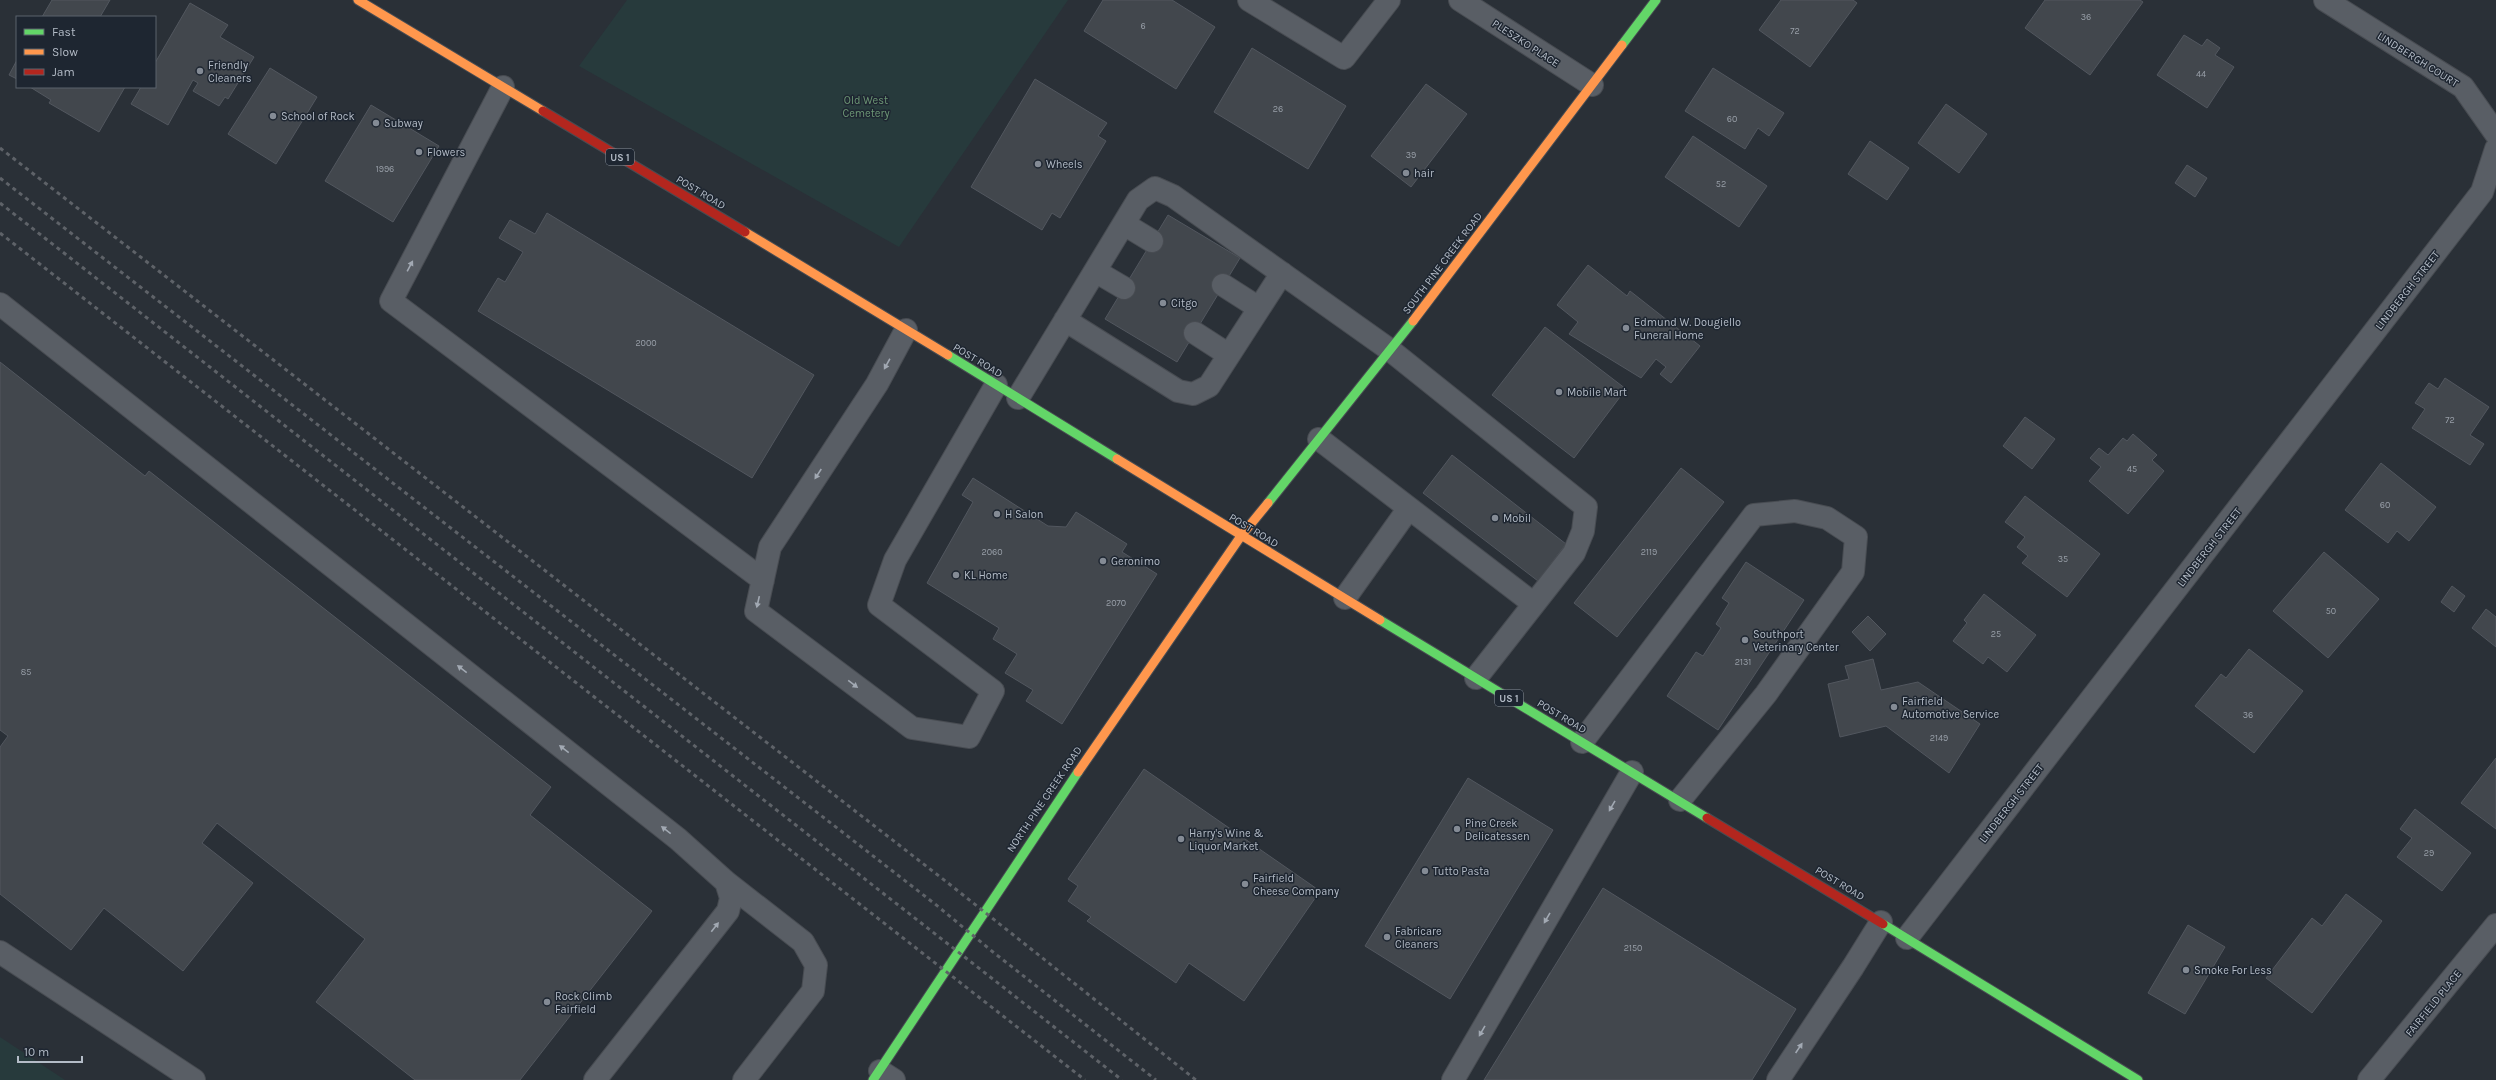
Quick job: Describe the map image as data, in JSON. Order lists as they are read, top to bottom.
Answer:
{
  "streets": {
    "main road": [
      "US 1",
      "POST ROAD",
      "SOUTH PINE CREEK ROAD",
      "NORTH PINE CREEK ROAD"
    ],
    "street": [
      "PLESZKO PLACE",
      "LINDBERGH COURT",
      "LINDBERGH STREET",
      "FAIRFIELD PLACE"
    ]
  },
  "crossings": [
    ["PLESZKO PLACE", "SOUTH PINE CREEK ROAD"],
    ["POST ROAD", "SOUTH PINE CREEK ROAD"],
    ["POST ROAD", "LINDBERGH STREET"],
    ["POST ROAD", "NORTH PINE CREEK ROAD"],
    ["SOUTH PINE CREEK ROAD", "NORTH PINE CREEK ROAD"]
  ],
  "parks": ["Old West Cemetery"],
  "places": [
    "Friendly Cleaners",
    "School of Rock",
    "Subway",
    "Flowers",
    "Wheels",
    "hair",
    "Citgo",
    "Edmund W. Dougiello Funeral Home",
    "Mobile Mart",
    "H Salon",
    "Mobil",
    "Geronimo",
    "KL Home",
    "Southport Veterinary Center",
    "Fairfield Automotive Service",
    "Pine Creek Delicatessen",
    "Harry's Wine & Liquor Market",
    "Tutto Pasta",
    "Fairfield Cheese Company",
    "Fabricare Cleaners",
    "Smoke For Less",
    "Rock Climb Fairfield"
  ],
  "house_numbers": [
    "36",
    "6",
    "72",
    "44",
    "26",
    "60",
    "39",
    "1996",
    "52",
    "2000",
    "72",
    "45",
    "60",
    "2060",
    "2119",
    "35",
    "2070",
    "50",
    "25",
    "2131",
    "85",
    "36",
    "2149",
    "29",
    "2150"
  ],
  "legend": ["Fast", "Slow", "Jam"],
  "scale_bar": "10 m"
}
